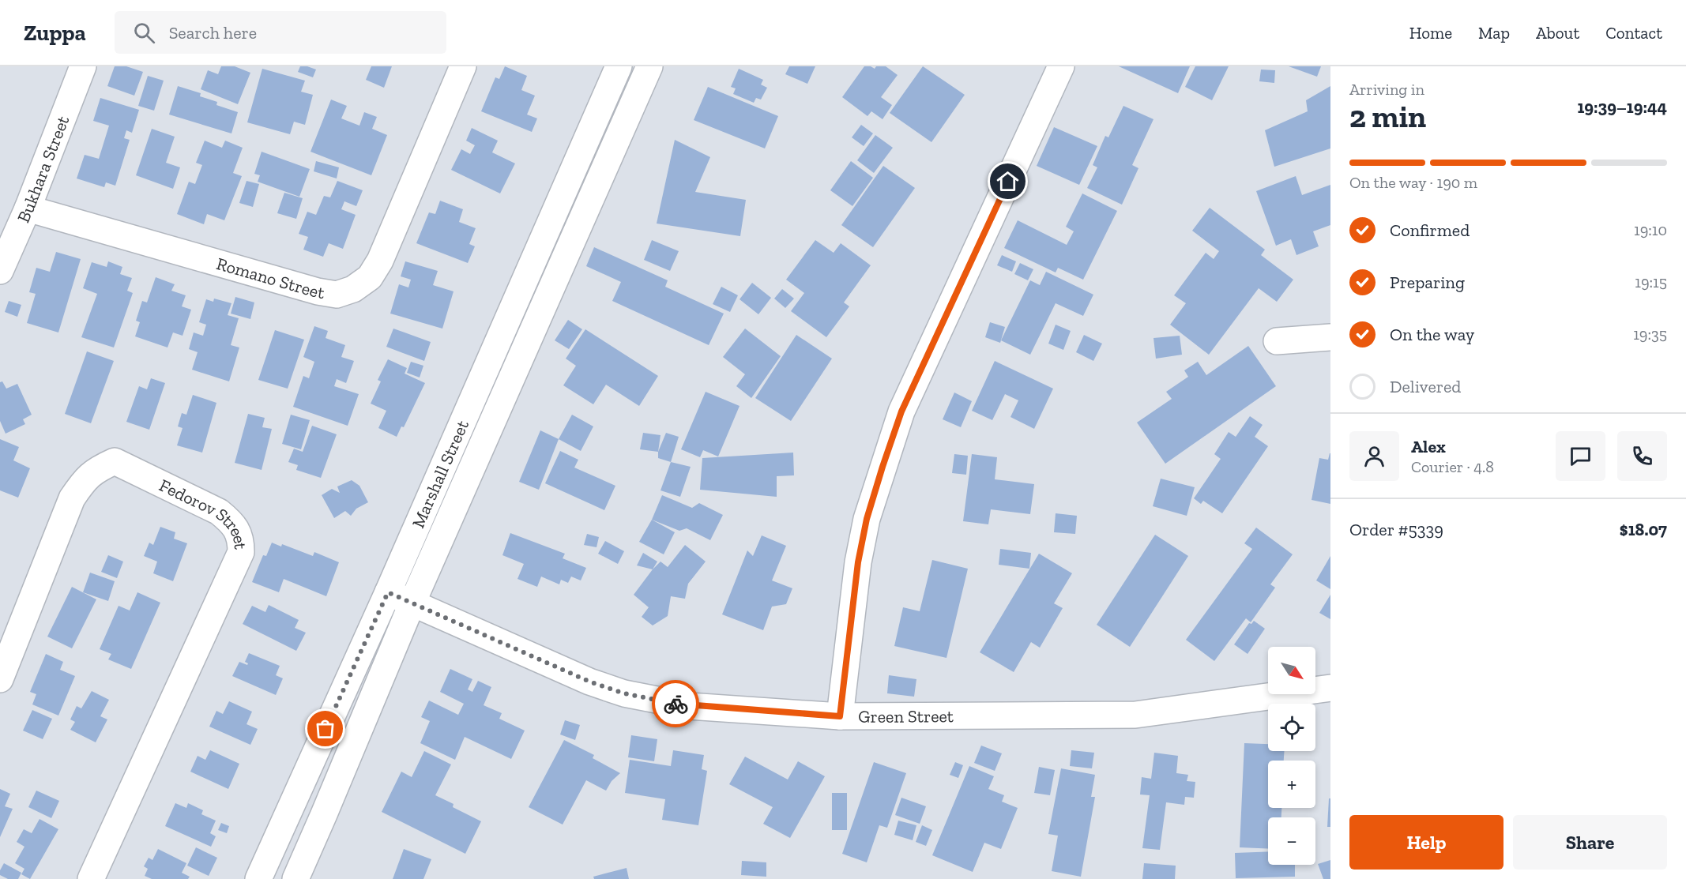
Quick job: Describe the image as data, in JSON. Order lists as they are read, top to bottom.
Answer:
{
  "streets": {
    "street": [
      "Bukhara Street",
      "Romano Street",
      "Marshall Street",
      "Fedorov Street",
      "Green Street"
    ]
  },
  "crossings": [
    ["Bukhara Street", "Romano Street"],
    ["Marshall Street", "Green Street"]
  ],
  "north": "bottom right",
  "page": {
    "header": "Zuppa",
    "search": "Search here",
    "nav": [
      "Home",
      "Map",
      "About",
      "Contact"
    ],
    "heading": ["2 min", "Arriving in", "19:39–19:44"],
    "panel": [
      "Alex",
      "Courier · 4.8",
      "Order #5339",
      "$18.07"
    ],
    "bar": "On the way · 190 m",
    "list": [
      ["Confirmed", "19:10"],
      ["Preparing", "19:15"],
      ["On the way", "19:35"],
      "Delivered"
    ],
    "map_buttons": ["+", "−"],
    "buttons": ["Help", "Share"]
  }
}
